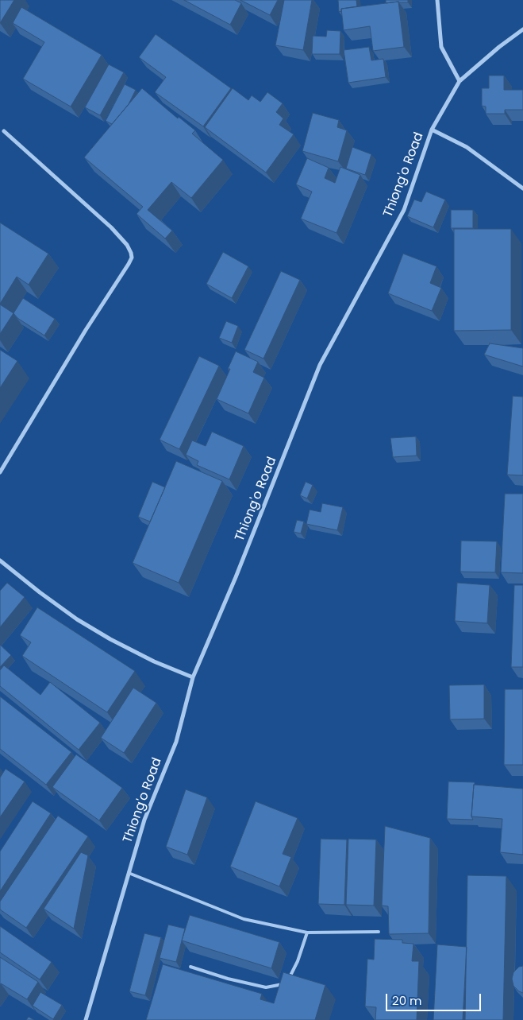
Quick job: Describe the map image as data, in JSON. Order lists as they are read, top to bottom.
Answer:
{
  "streets": {
    "street": ["Thiong'o Road"]
  },
  "scale_bar": "20 m"
}
